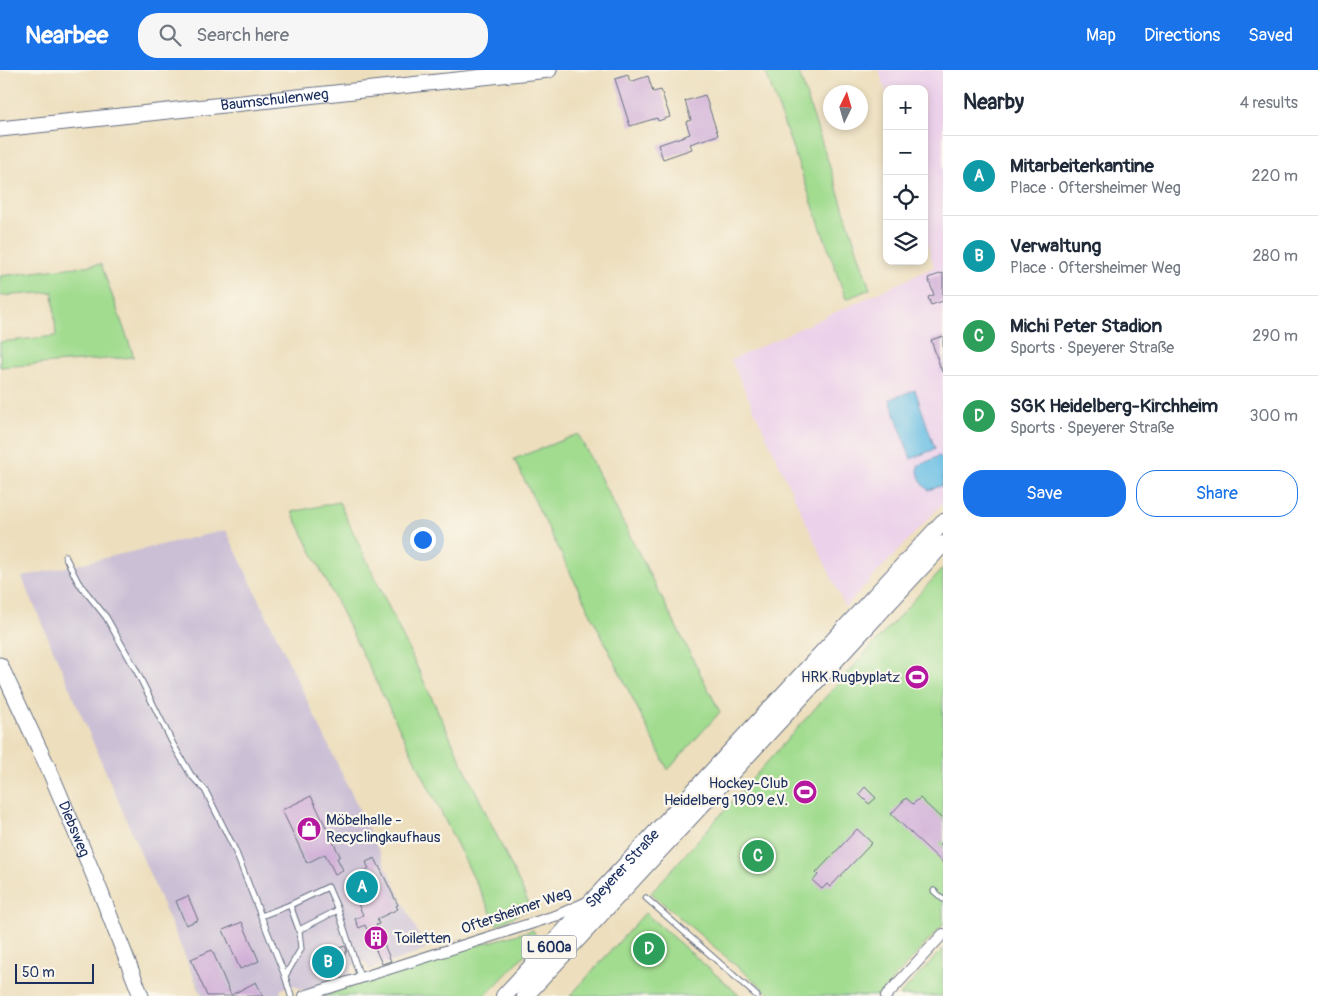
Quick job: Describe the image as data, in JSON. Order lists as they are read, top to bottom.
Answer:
{
  "streets": {
    "main road": ["Speyerer Straße", "L 600a"],
    "street": ["Baumschulenweg", "Diebsweg", "Oftersheimer Weg"]
  },
  "crossings": [
    ["Speyerer Straße", "Oftersheimer Weg"]
  ],
  "places": {
    "sports": ["HRK Rugbyplatz", "Hockey-Club Heidelberg 1909 e.V."],
    "shop": ["Möbelhalle - Recyclingkaufhaus"],
    "building": ["Toiletten"]
  },
  "scale_bar": "50 m",
  "north": "top",
  "page": {
    "header": "Nearbee",
    "search": "Search here",
    "nav": ["Map", "Directions", "Saved"],
    "heading": ["Nearby", "4 results"],
    "map_buttons": ["+", "−"],
    "list": [
      {
        "mark": "A",
        "name": "Mitarbeiterkantine",
        "note": "Place · Oftersheimer Weg",
        "value": "220 m"
      },
      {
        "mark": "B",
        "name": "Verwaltung",
        "note": "Place · Oftersheimer Weg",
        "value": "280 m"
      },
      {
        "mark": "C",
        "name": "Michi Peter Stadion",
        "note": "Sports · Speyerer Straße",
        "value": "290 m"
      },
      {
        "mark": "D",
        "name": "SGK Heidelberg-Kirchheim",
        "note": "Sports · Speyerer Straße",
        "value": "300 m"
      }
    ],
    "buttons": ["Save", "Share"],
    "pins": [
      "C",
      "A",
      "D",
      "B"
    ],
    "scale": "50 m"
  }
}
